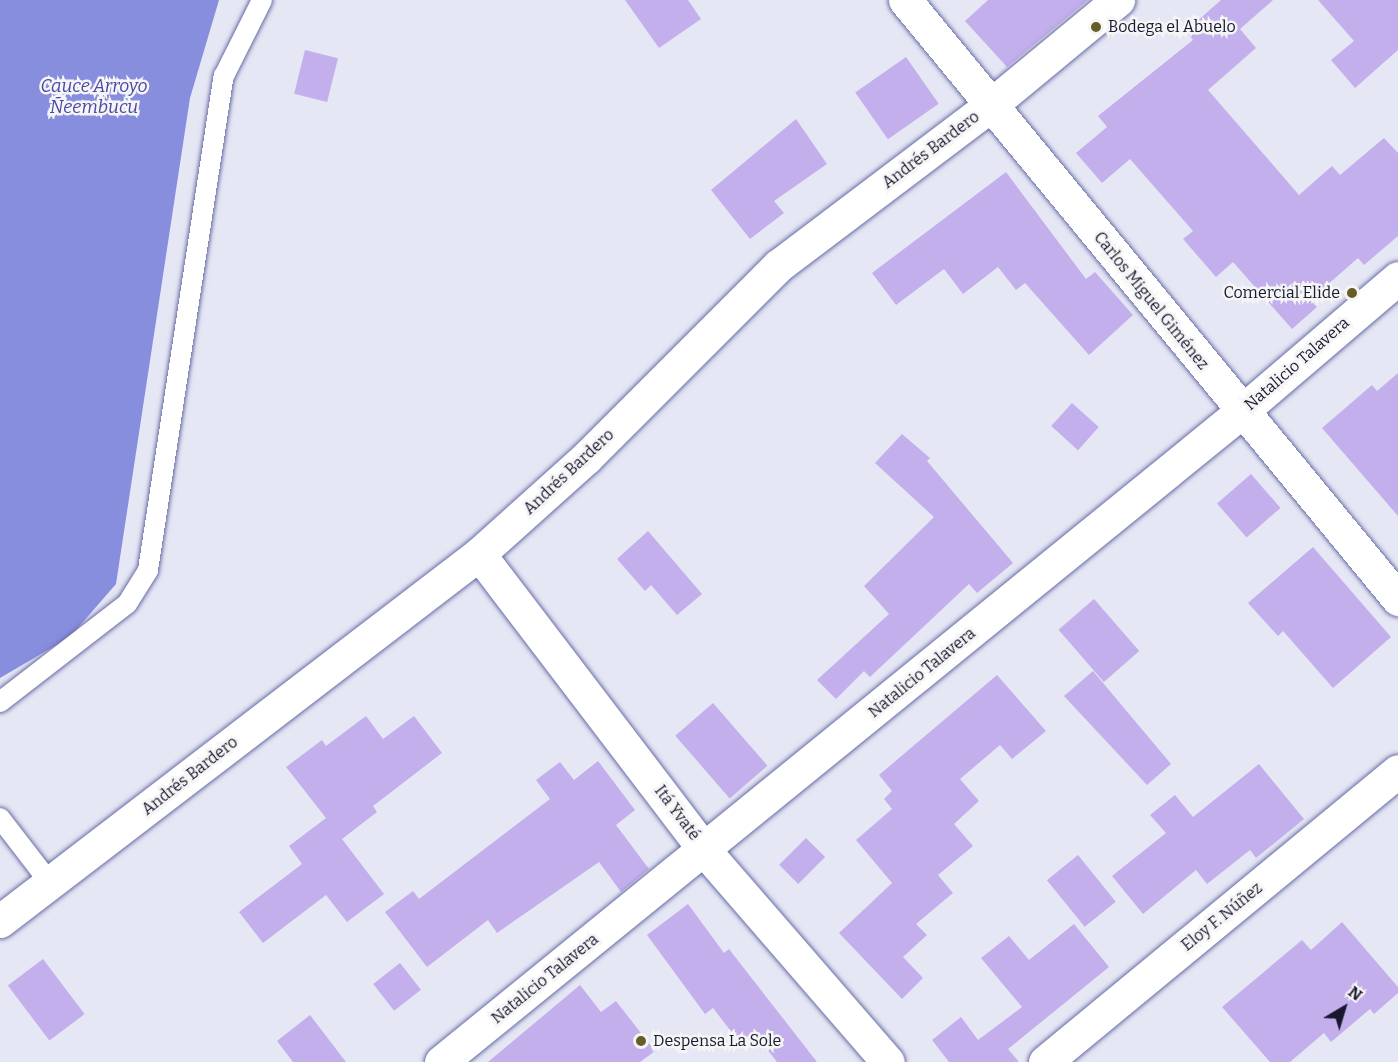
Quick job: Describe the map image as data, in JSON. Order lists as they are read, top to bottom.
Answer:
{
  "streets": {
    "street": [
      "Andrés Bardero",
      "Carlos Miguel Giménez",
      "Natalicio Talavera",
      "Itá Yvaté",
      "Eloy F. Núñez"
    ]
  },
  "crossings": [
    ["Andrés Bardero", "Carlos Miguel Giménez"],
    ["Andrés Bardero", "Itá Yvaté"],
    ["Carlos Miguel Giménez", "Natalicio Talavera"],
    ["Natalicio Talavera", "Itá Yvaté"]
  ],
  "water": ["Cauce Arroyo Ñeembucu"],
  "places": ["Bodega el Abuelo", "Comercial Elide", "Despensa La Sole"],
  "north": "top right"
}
